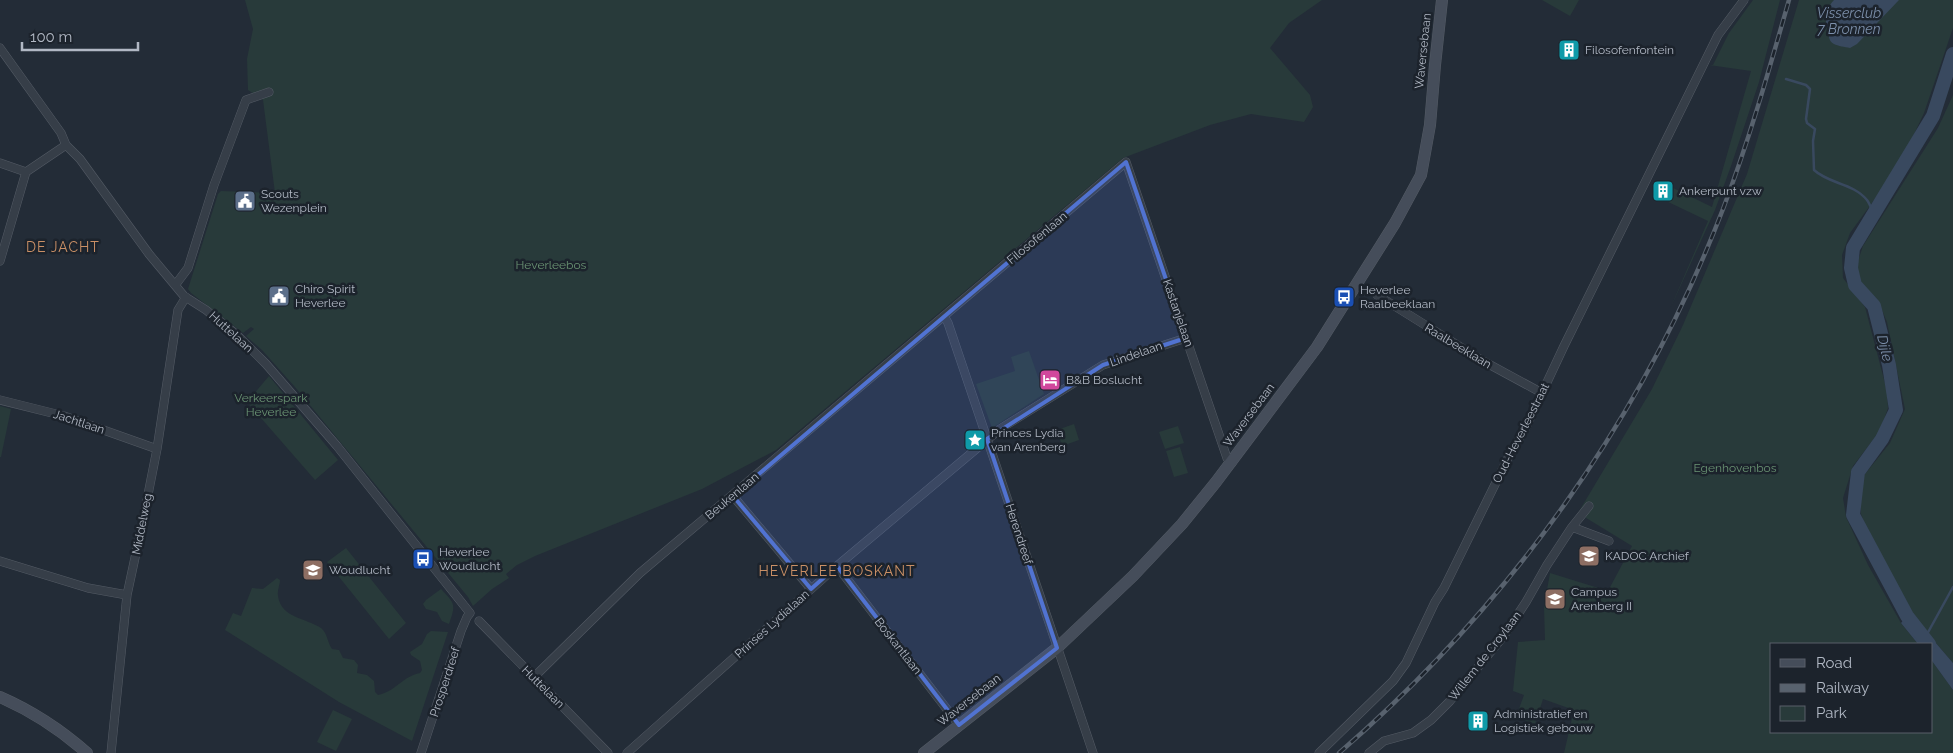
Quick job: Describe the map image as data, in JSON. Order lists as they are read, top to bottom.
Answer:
{
  "streets": {
    "street": [
      "Waversebaan",
      "Filosofenlaan",
      "Kastanjelaan",
      "Huttelaan",
      "Raalbeeklaan",
      "Lindelaan",
      "Jachtlaan",
      "Oud-Heverleestraat",
      "Beukenlaan",
      "Middelweg",
      "Herendreef",
      "Prinses Lydialaan",
      "Boskantlaan",
      "Willem de Croylaan",
      "Prosperdreef"
    ]
  },
  "crossings": [
    ["Waversebaan", "Kastanjelaan"],
    ["Waversebaan", "Herendreef"],
    ["Waversebaan", "Boskantlaan"],
    ["Filosofenlaan", "Kastanjelaan"],
    ["Filosofenlaan", "Beukenlaan"],
    ["Filosofenlaan", "Herendreef"],
    ["Kastanjelaan", "Lindelaan"],
    ["Huttelaan", "Beukenlaan"],
    ["Huttelaan", "Middelweg"],
    ["Huttelaan", "Prosperdreef"],
    ["Raalbeeklaan", "Oud-Heverleestraat"],
    ["Lindelaan", "Herendreef"],
    ["Lindelaan", "Prinses Lydialaan"],
    ["Jachtlaan", "Middelweg"],
    ["Herendreef", "Prinses Lydialaan"],
    ["Prinses Lydialaan", "Boskantlaan"]
  ],
  "districts": ["DE JACHT", "HEVERLEE BOSKANT"],
  "water": ["Visserclub 7 Bronnen", "Dijle"],
  "parks": ["Heverleebos", "Verkeerspark Heverlee", "Egenhovenbos"],
  "places": {
    "building": ["Filosofenfontein", "Ankerpunt vzw", "Administratief en Logistiek gebouw"],
    "public building": ["Scouts Wezenplein", "Chiro Spirit Heverlee"],
    "bus stop": ["Heverlee Raalbeeklaan", "Heverlee Woudlucht"],
    "hotel": ["B&B Boslucht"],
    "place": ["Princes Lydia van Arenberg"],
    "school or university": ["KADOC Archief", "Woudlucht", "Campus Arenberg II"]
  },
  "legend": ["Road", "Railway", "Park"],
  "scale_bar": "100 m"
}
